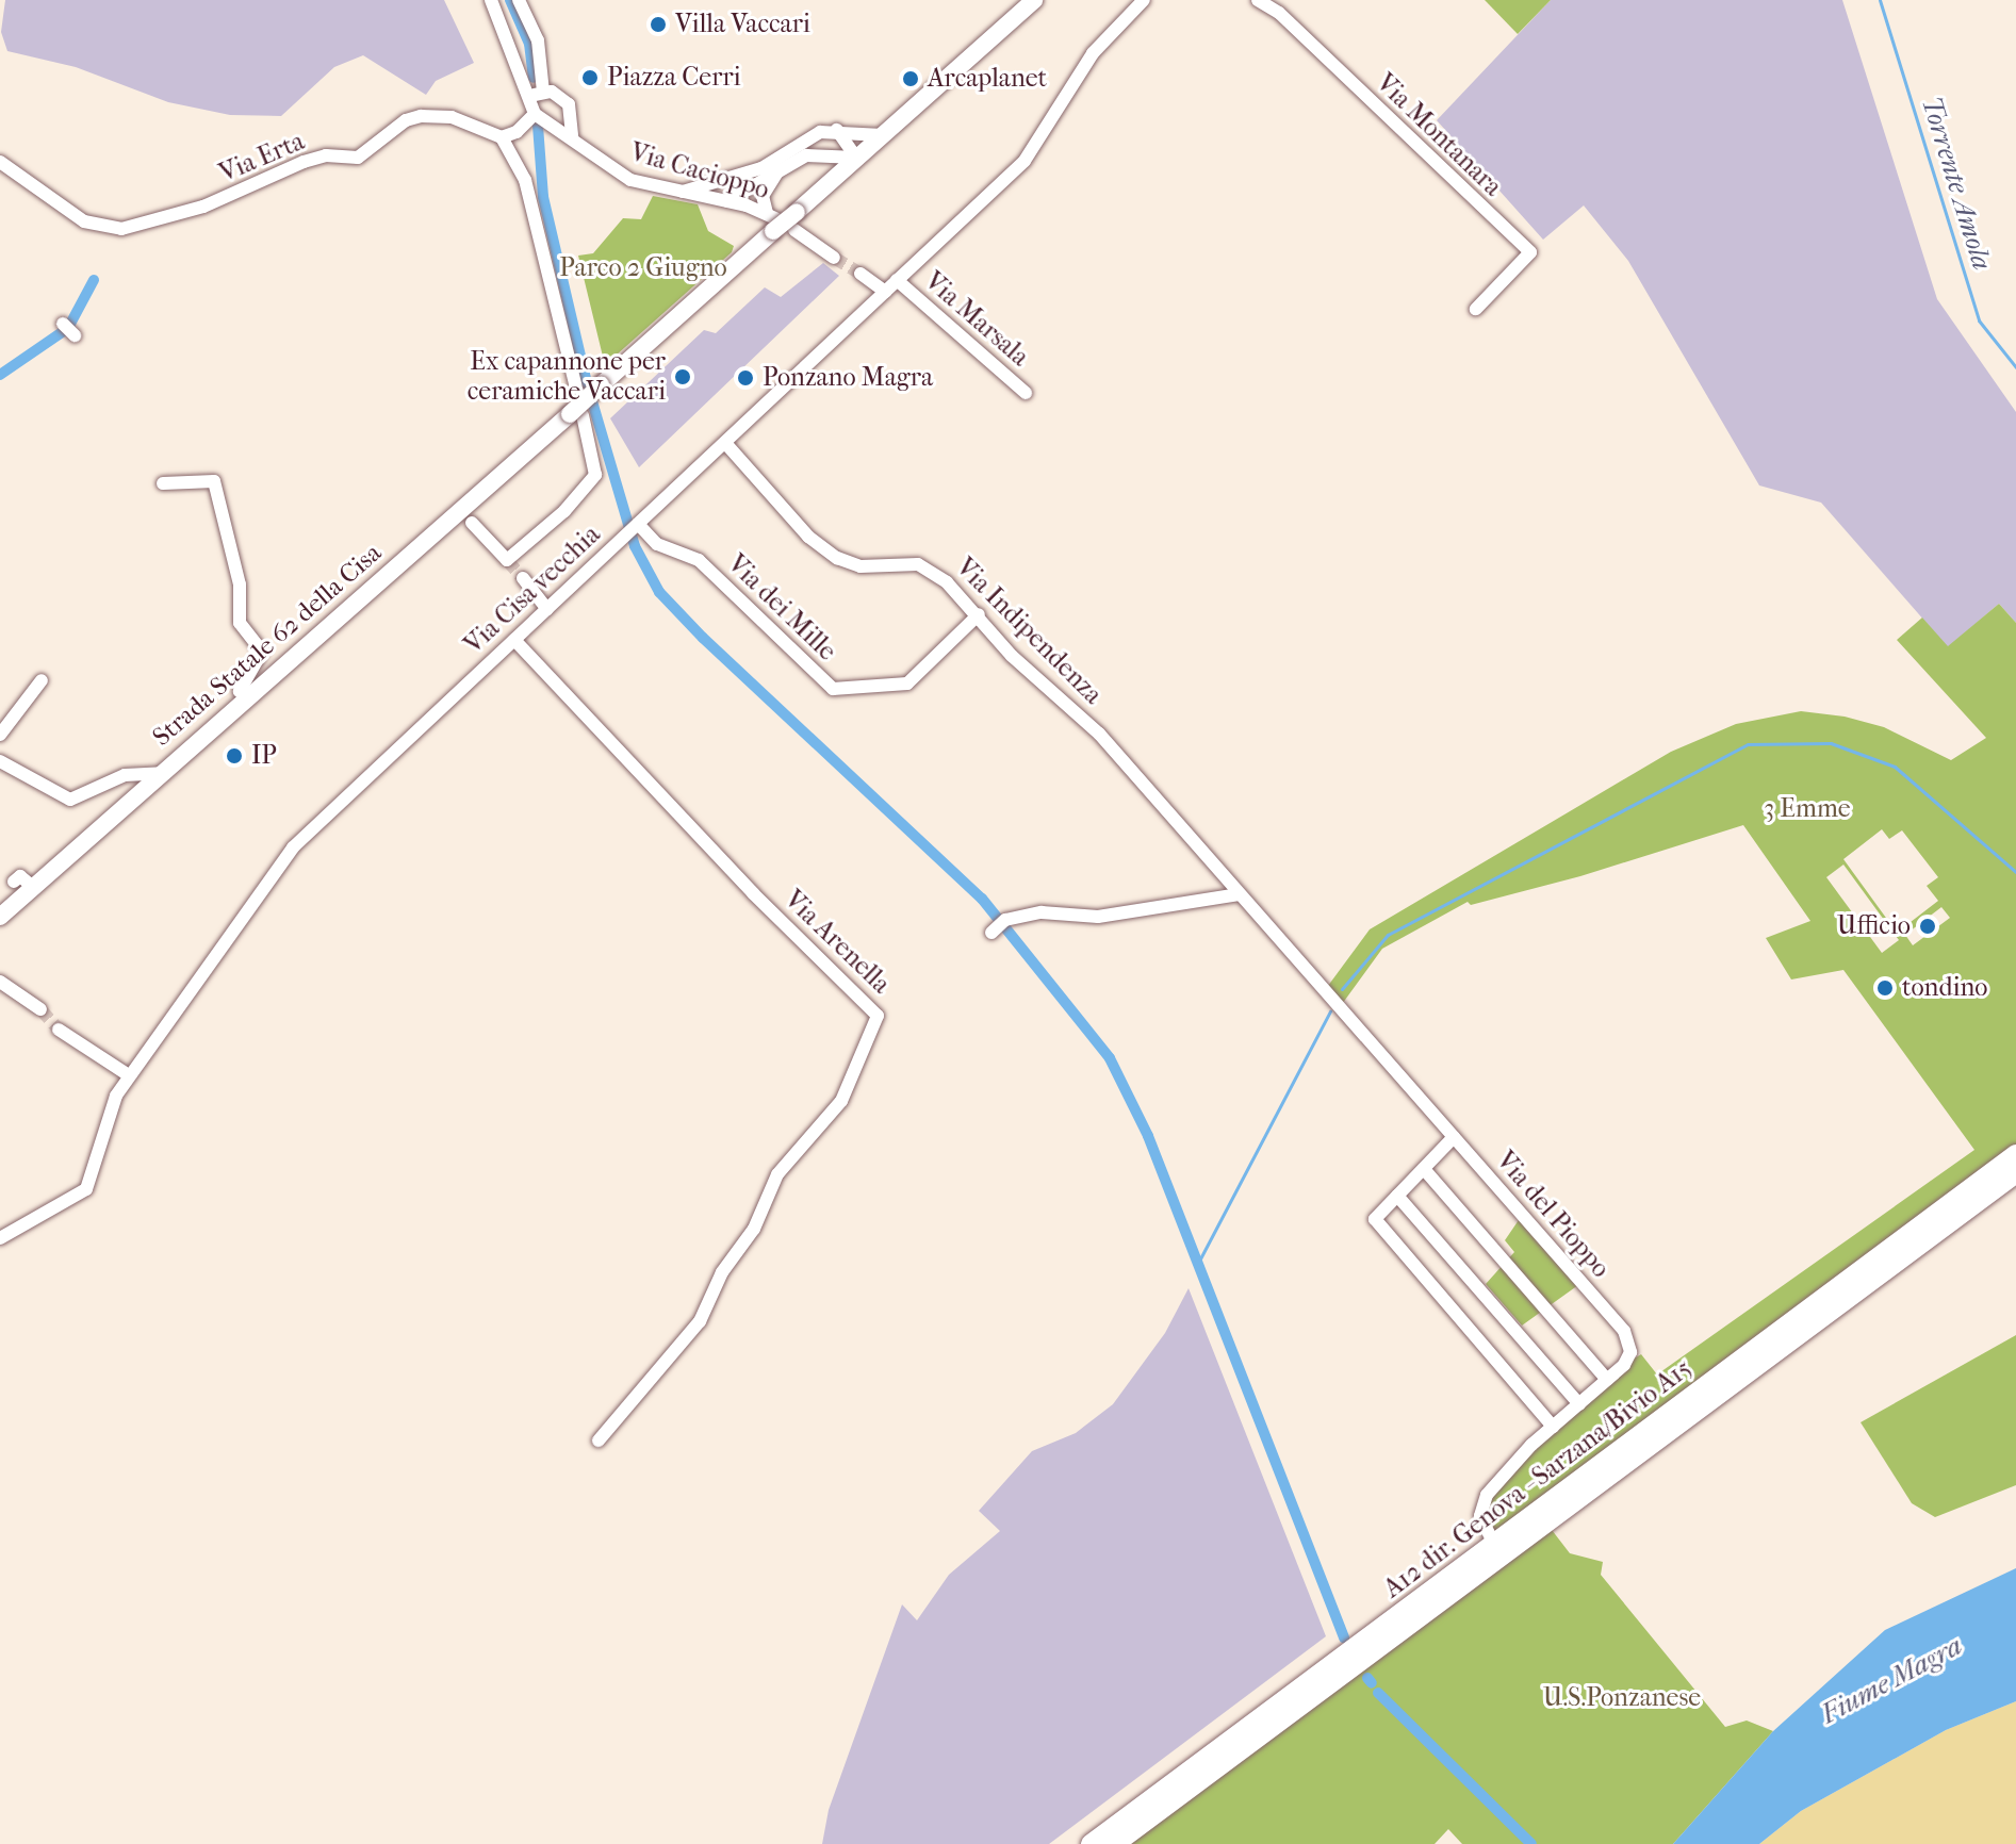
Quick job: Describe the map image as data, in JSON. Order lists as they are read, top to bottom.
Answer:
{
  "streets": {
    "highway": ["A12 dir. Genova - Sarzana/Bivio A15"],
    "main road": ["Strada Statale 62 della Cisa"],
    "street": [
      "Via Montanara",
      "Via Erta",
      "Via Cacioppo",
      "Via Marsala",
      "Via Cisa vecchia",
      "Via dei Mille",
      "Via Indipendenza",
      "Via Arenella",
      "Via del Pioppo"
    ]
  },
  "crossings": [
    ["Via Cacioppo", "Strada Statale 62 della Cisa"],
    ["Via Marsala", "Via Cisa vecchia"],
    ["Via Cisa vecchia", "Via dei Mille"],
    ["Via Cisa vecchia", "Via Indipendenza"],
    ["Via Cisa vecchia", "Via Arenella"],
    ["Via dei Mille", "Via Indipendenza"],
    ["Via Indipendenza", "Via del Pioppo"]
  ],
  "water": ["Torrente Amola", "Fiume Magra"],
  "parks": ["Parco 2 Giugno", "3 Emme", "U.S.Ponzanese"],
  "places": [
    "Villa Vaccari",
    "Piazza Cerri",
    "Arcaplanet",
    "Ex capannone per ceramiche Vaccari",
    "Ponzano Magra",
    "IP",
    "Ufficio",
    "tondino"
  ]
}
